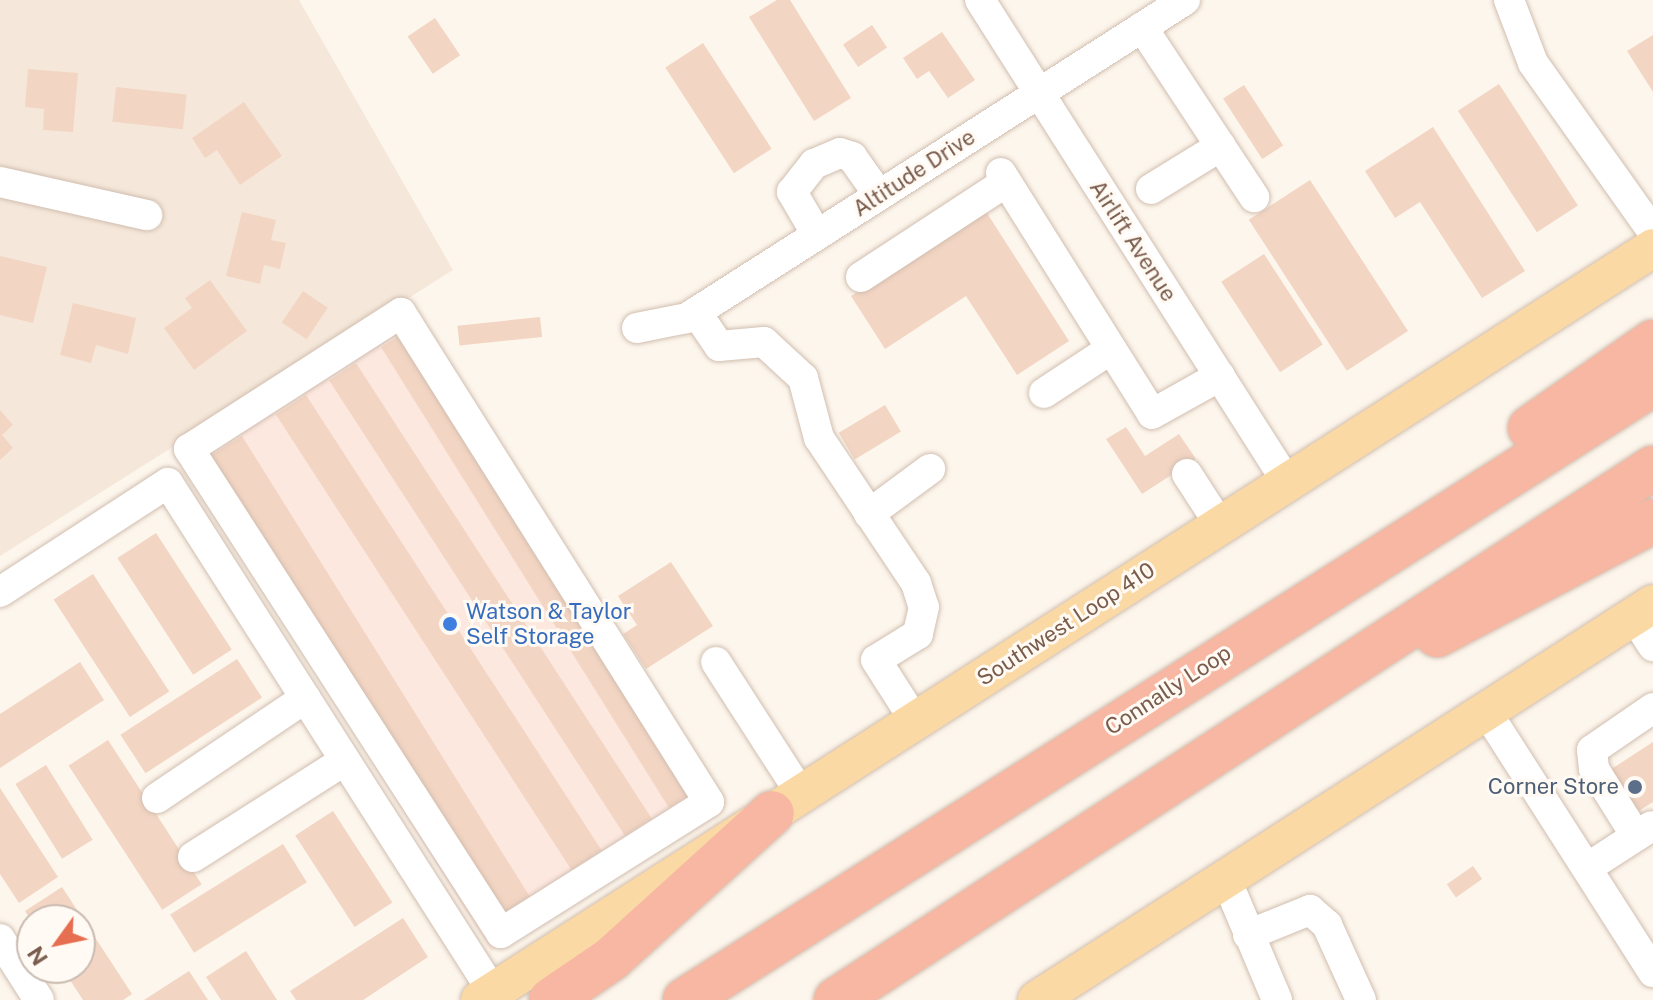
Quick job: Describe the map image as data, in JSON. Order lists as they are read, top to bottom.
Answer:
{
  "streets": {
    "highway": ["Connally Loop"],
    "main road": ["Southwest Loop 410"],
    "street": ["Altitude Drive", "Airlift Avenue"]
  },
  "crossings": [
    ["Altitude Drive", "Airlift Avenue"],
    ["Airlift Avenue", "Southwest Loop 410"]
  ],
  "places": ["Watson & Taylor Self Storage", "Corner Store"],
  "north": "bottom left"
}
